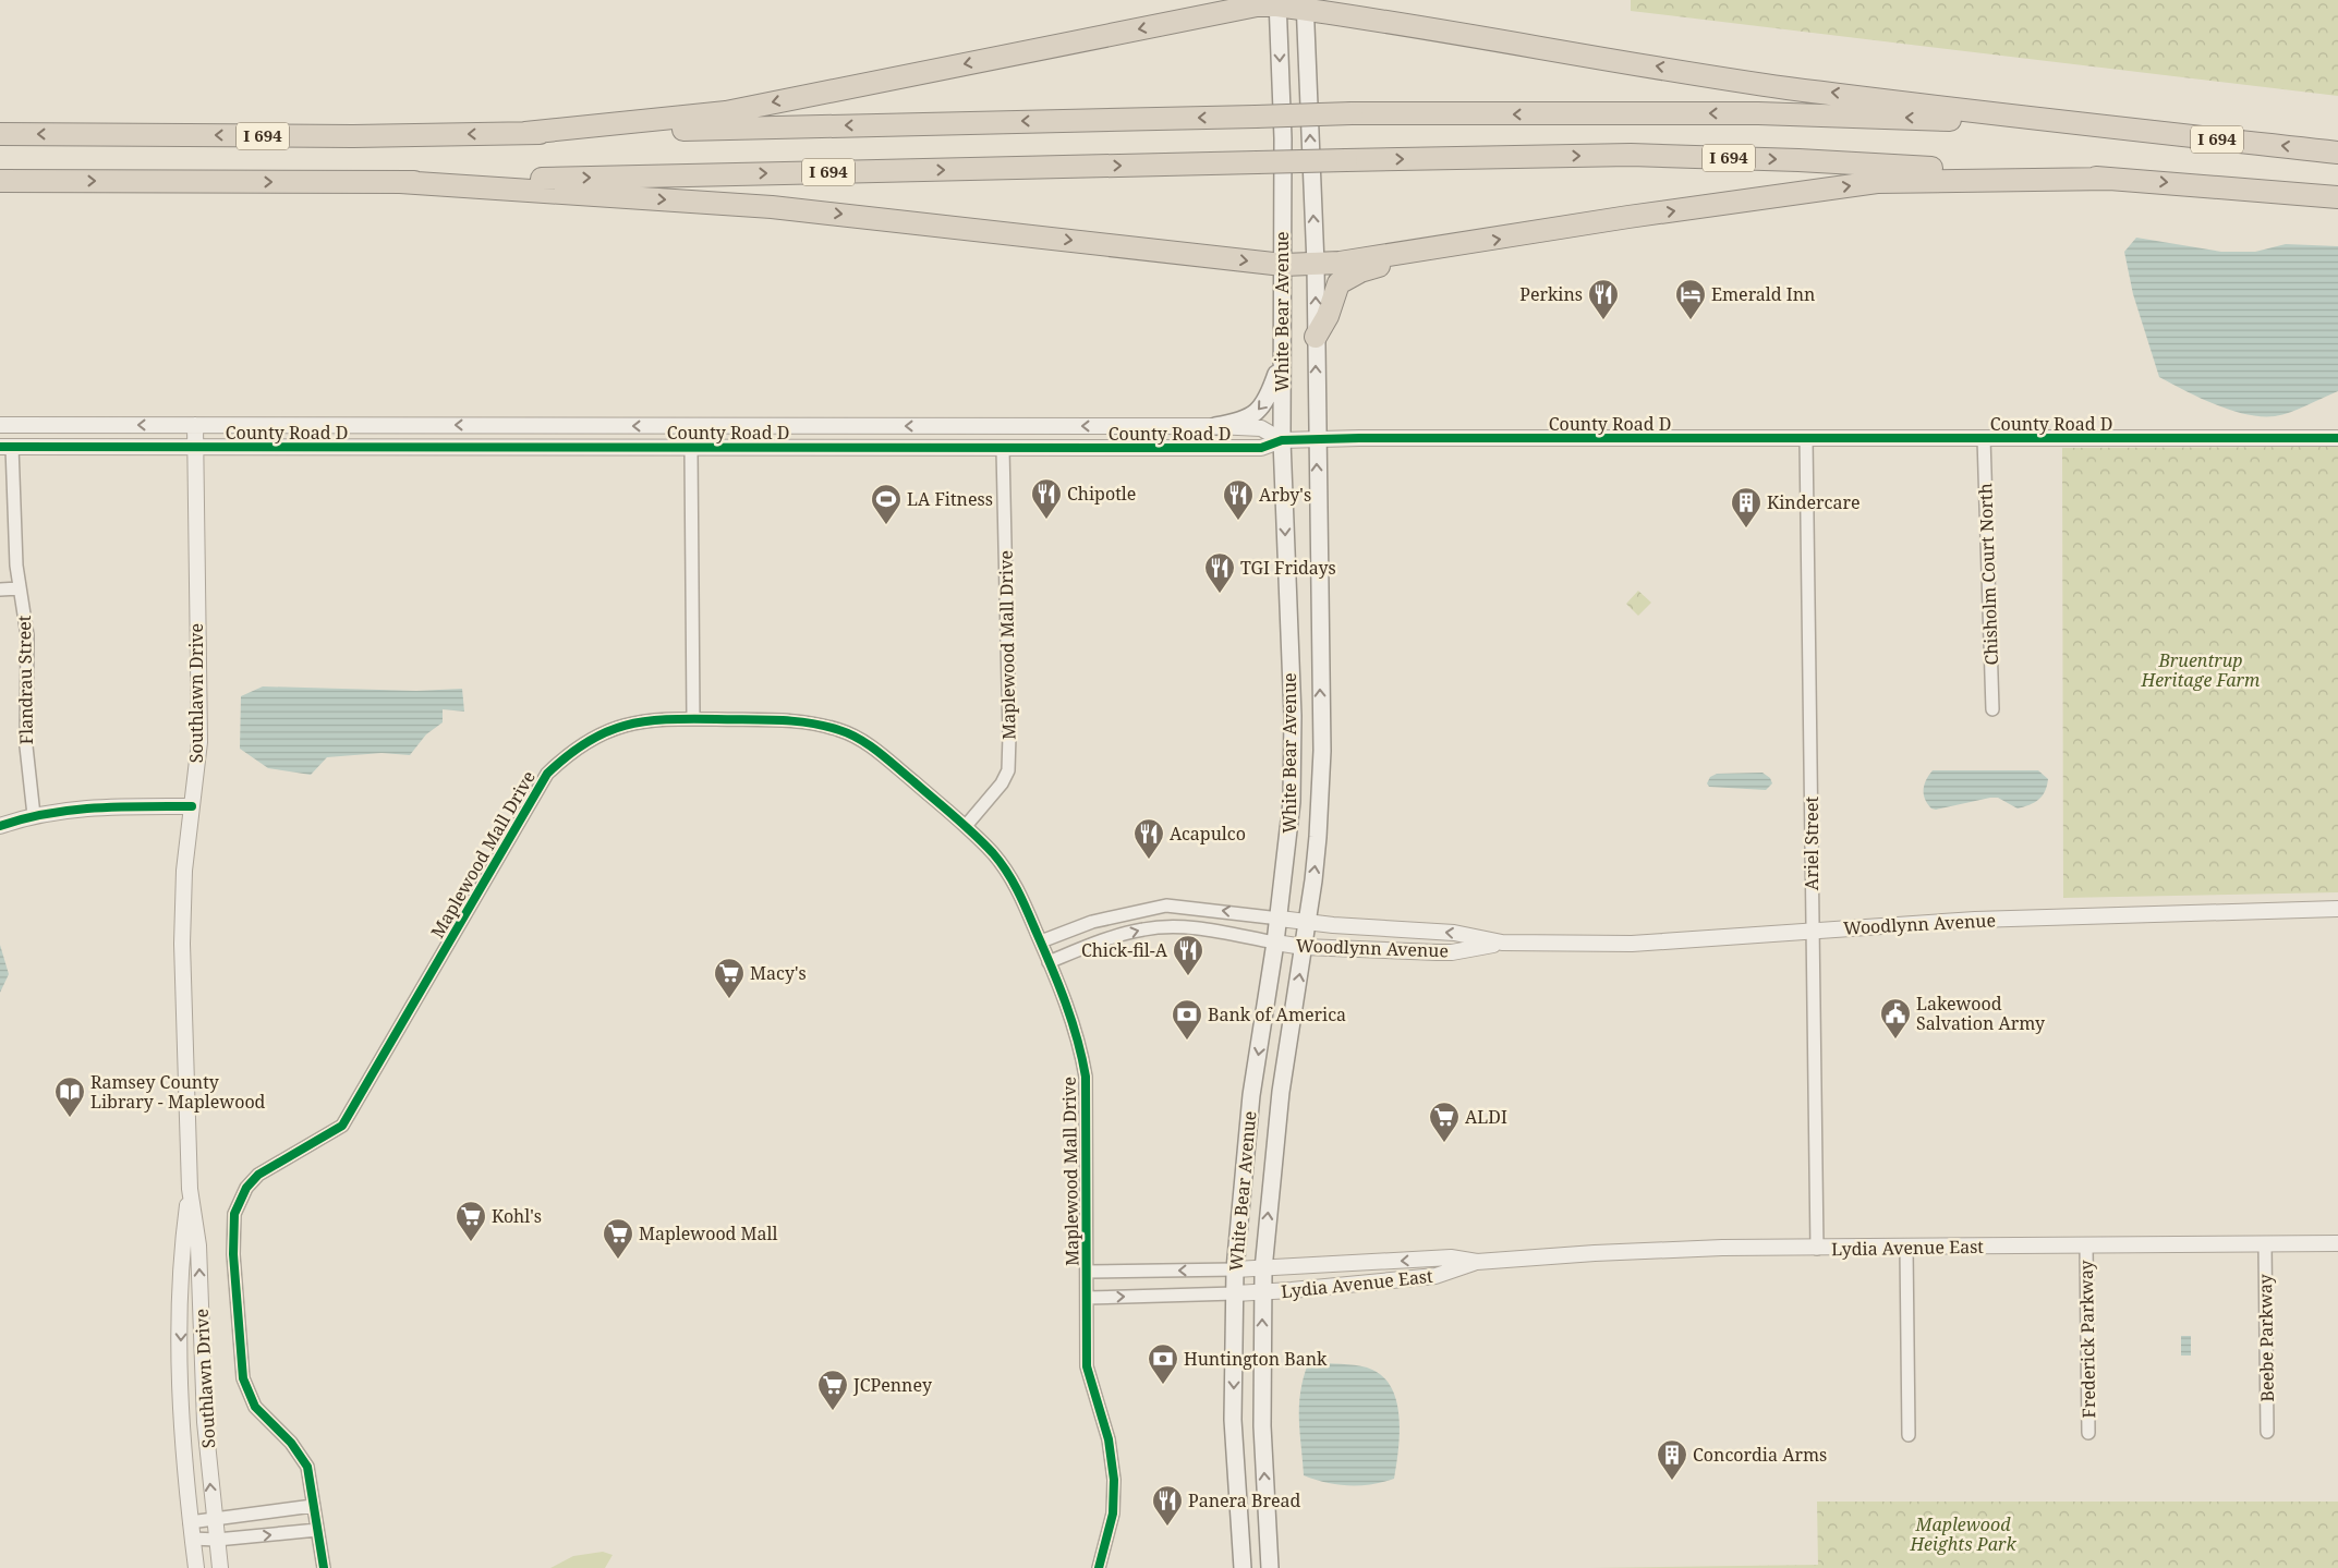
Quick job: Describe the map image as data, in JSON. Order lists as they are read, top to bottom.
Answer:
{
  "streets": {
    "highway": ["I 694"],
    "main road": ["White Bear Avenue"],
    "street": [
      "County Road D",
      "Chisholm Court North",
      "Maplewood Mall Drive",
      "Flandrau Street",
      "Southlawn Drive",
      "Ariel Street",
      "Woodlynn Avenue",
      "Lydia Avenue East",
      "Beebe Parkway",
      "Frederick Parkway"
    ]
  },
  "crossings": [
    ["White Bear Avenue", "County Road D"],
    ["White Bear Avenue", "Maplewood Mall Drive"],
    ["White Bear Avenue", "Woodlynn Avenue"],
    ["White Bear Avenue", "Lydia Avenue East"],
    ["County Road D", "Chisholm Court North"],
    ["County Road D", "Maplewood Mall Drive"],
    ["County Road D", "Flandrau Street"],
    ["County Road D", "Southlawn Drive"],
    ["County Road D", "Ariel Street"],
    ["Maplewood Mall Drive", "Lydia Avenue East"],
    ["Ariel Street", "Woodlynn Avenue"],
    ["Ariel Street", "Lydia Avenue East"],
    ["Lydia Avenue East", "Beebe Parkway"],
    ["Lydia Avenue East", "Frederick Parkway"]
  ],
  "parks": ["Bruentrup Heritage Farm", "Maplewood Heights Park"],
  "places": {
    "restaurant": [
      "Perkins",
      "Chipotle",
      "Arby's",
      "TGI Fridays",
      "Acapulco",
      "Chick-fil-A",
      "Panera Bread"
    ],
    "hotel": ["Emerald Inn"],
    "sports": ["LA Fitness"],
    "building": ["Kindercare", "Concordia Arms"],
    "supermarket": [
      "Macy's",
      "ALDI",
      "Kohl's",
      "Maplewood Mall",
      "JCPenney"
    ],
    "public building": ["Lakewood Salvation Army"],
    "bank": ["Bank of America", "Huntington Bank"],
    "library": ["Ramsey County Library - Maplewood"]
  }
}
